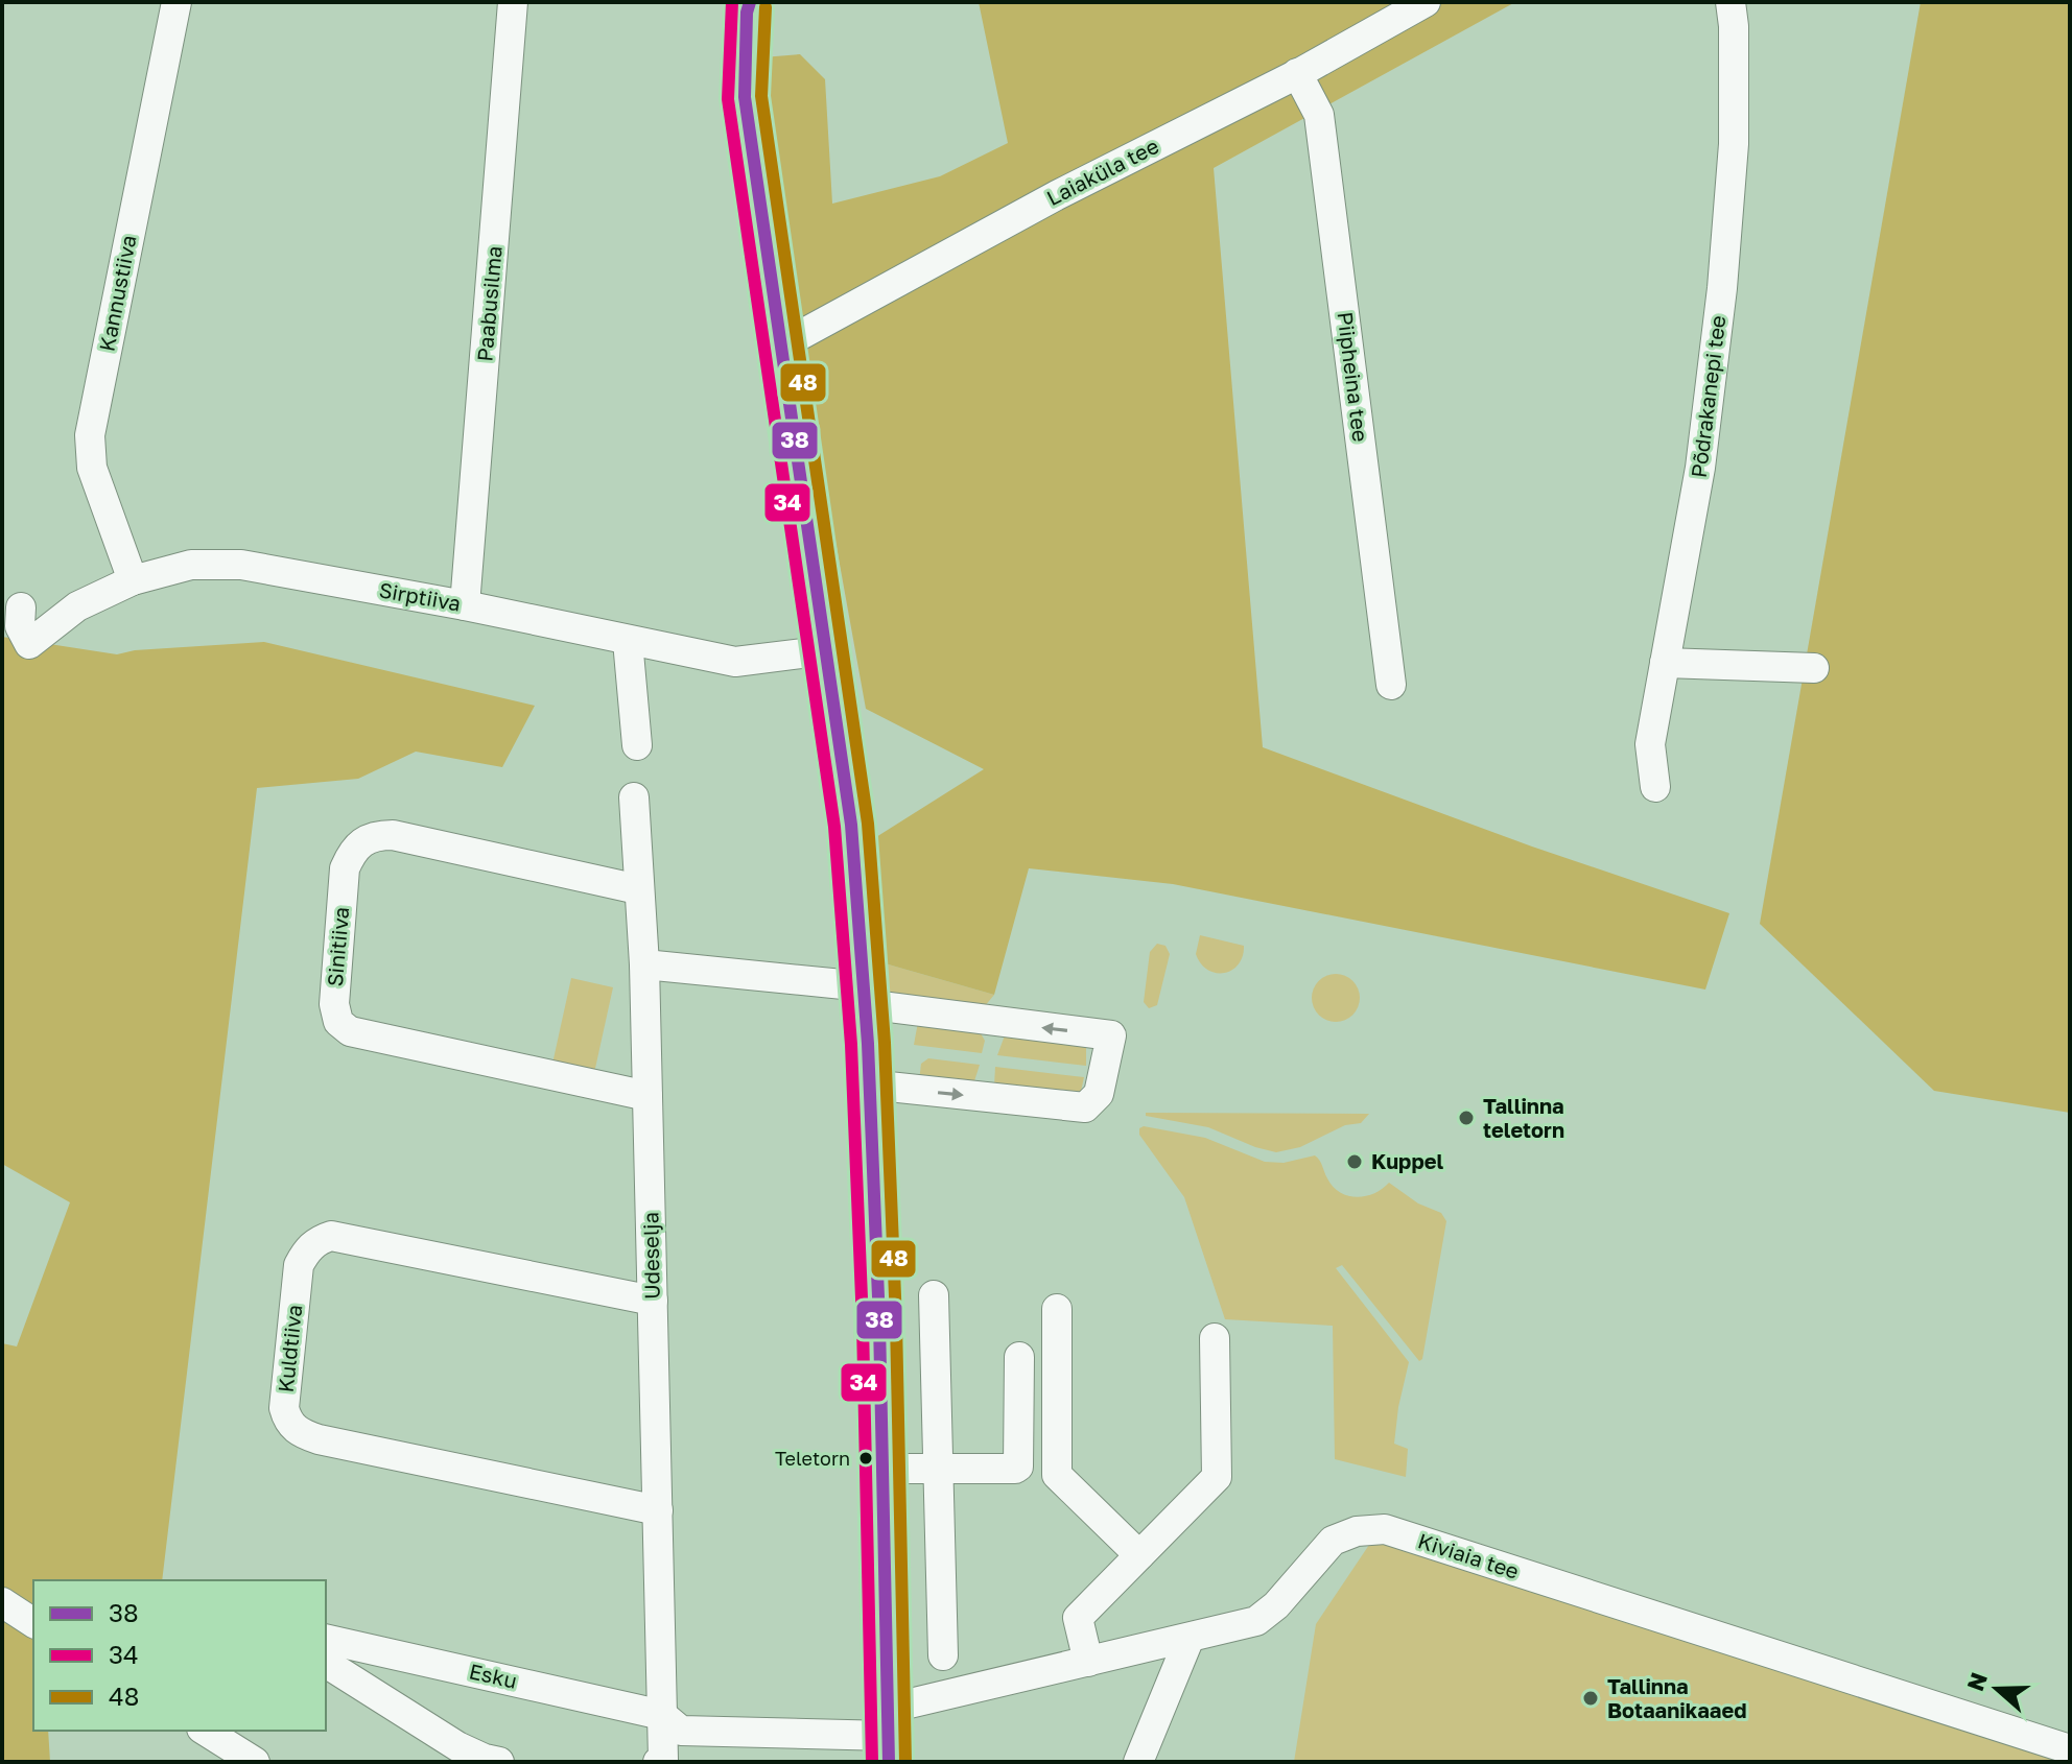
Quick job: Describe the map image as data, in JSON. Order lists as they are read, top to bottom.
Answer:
{
  "streets": {
    "street": [
      "Laiaküla tee",
      "Kannustiiva",
      "Paabusilma",
      "Piipheina tee",
      "Põdrakanepi tee",
      "Sirptiiva",
      "Sinitiiva",
      "Udeselja",
      "Kuldtiiva",
      "Kiviaia tee",
      "Esku"
    ]
  },
  "crossings": [
    ["Laiaküla tee", "Piipheina tee"],
    ["Kannustiiva", "Sirptiiva"],
    ["Paabusilma", "Sirptiiva"],
    ["Sinitiiva", "Udeselja"],
    ["Udeselja", "Kuldtiiva"],
    ["Udeselja", "Esku"],
    ["Kiviaia tee", "Esku"]
  ],
  "places": [
    "Tallinna teletorn",
    "Kuppel",
    "Teletorn",
    "Tallinna Botaanikaaed"
  ],
  "lines": ["transit line 38", "transit line 34", "transit line 48"],
  "legend": ["38", "34", "48"],
  "north": "left"
}
